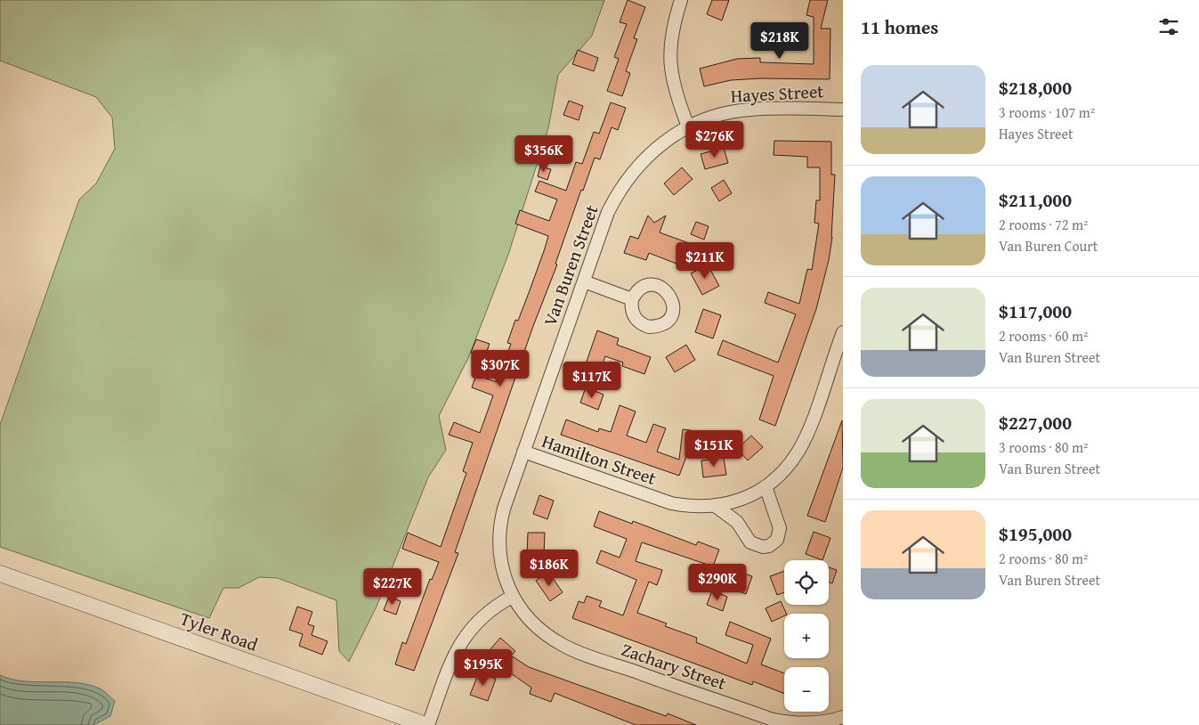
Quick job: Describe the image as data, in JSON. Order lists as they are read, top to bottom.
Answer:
{
  "streets": {
    "street": [
      "Hayes Street",
      "Van Buren Street",
      "Hamilton Street",
      "Tyler Road",
      "Zachary Street"
    ]
  },
  "crossings": [
    ["Hayes Street", "Van Buren Street"],
    ["Van Buren Street", "Hamilton Street"],
    ["Van Buren Street", "Zachary Street"]
  ],
  "page": {
    "heading": "11 homes",
    "price": [
      "$218K",
      "$276K",
      "$356K",
      "$211K",
      "$307K",
      "$117K",
      "$151K",
      "$186K",
      "$290K",
      "$227K",
      "$195K"
    ],
    "list": [
      {
        "name": "$218,000",
        "note": "3 rooms · 107 m² · Hayes Street"
      },
      {
        "name": "$211,000",
        "note": "2 rooms · 72 m² · Van Buren Court"
      },
      {
        "name": "$117,000",
        "note": "2 rooms · 60 m² · Van Buren Street"
      },
      {
        "name": "$227,000",
        "note": "3 rooms · 80 m² · Van Buren Street"
      },
      {
        "name": "$195,000",
        "note": "2 rooms · 80 m² · Van Buren Street"
      }
    ],
    "map_buttons": ["+", "−"]
  }
}
